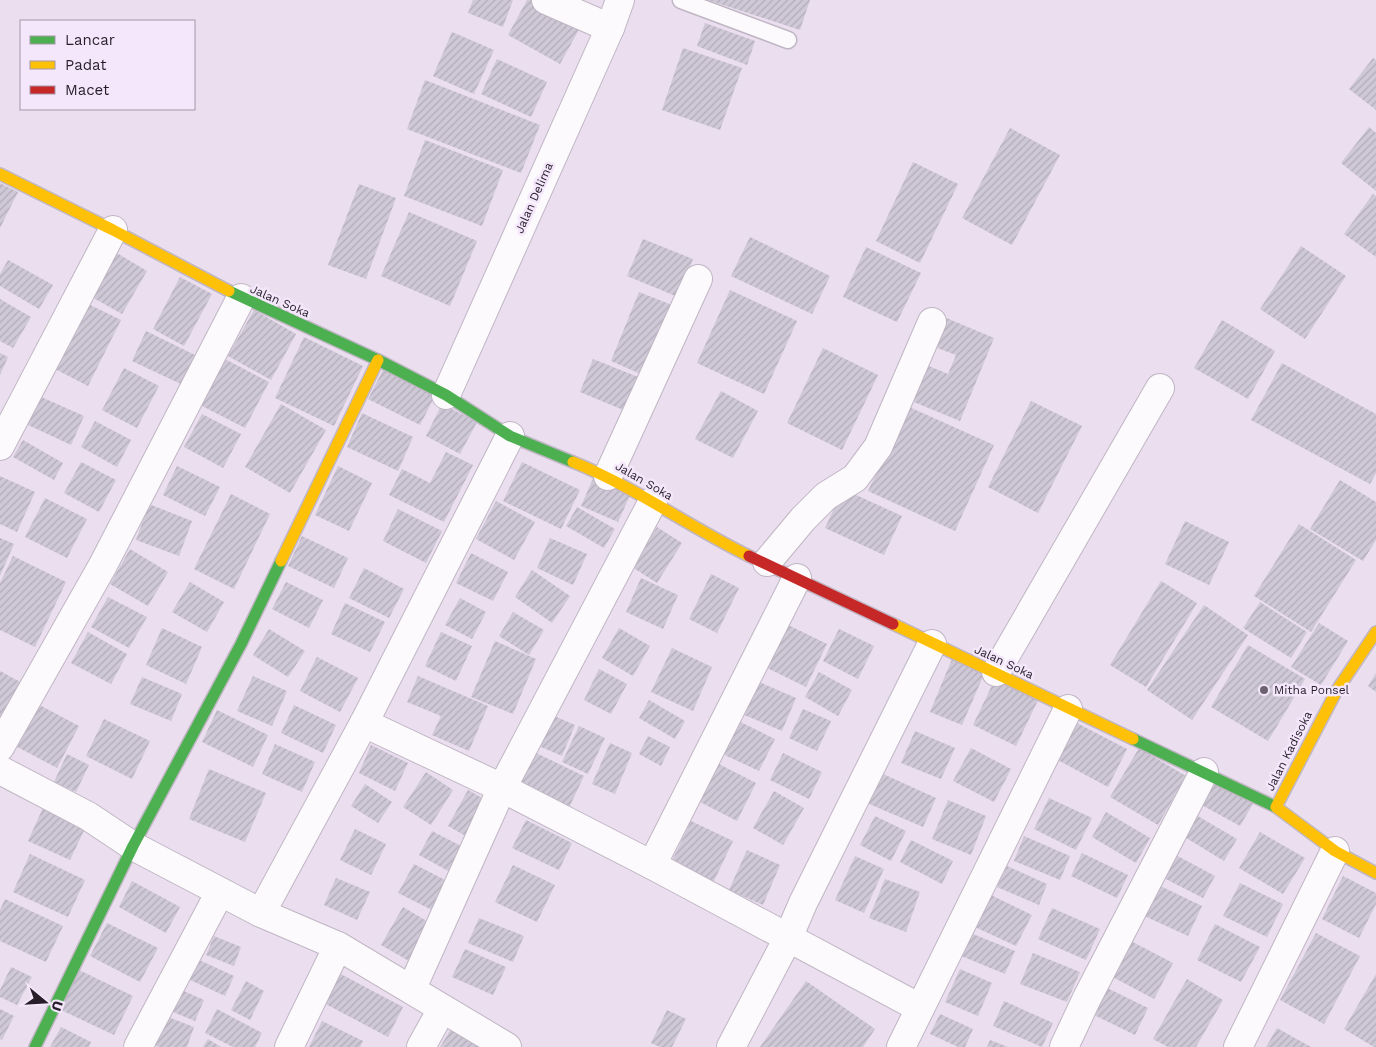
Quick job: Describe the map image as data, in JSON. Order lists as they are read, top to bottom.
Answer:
{
  "streets": {
    "street": ["Jalan Delima", "Jalan Soka", "Jalan Kadisoka"]
  },
  "crossings": [
    ["Jalan Delima", "Jalan Soka"],
    ["Jalan Soka", "Jalan Kadisoka"]
  ],
  "places": ["Mitha Ponsel"],
  "legend": ["Lancar", "Padat", "Macet"],
  "north": "right"
}
